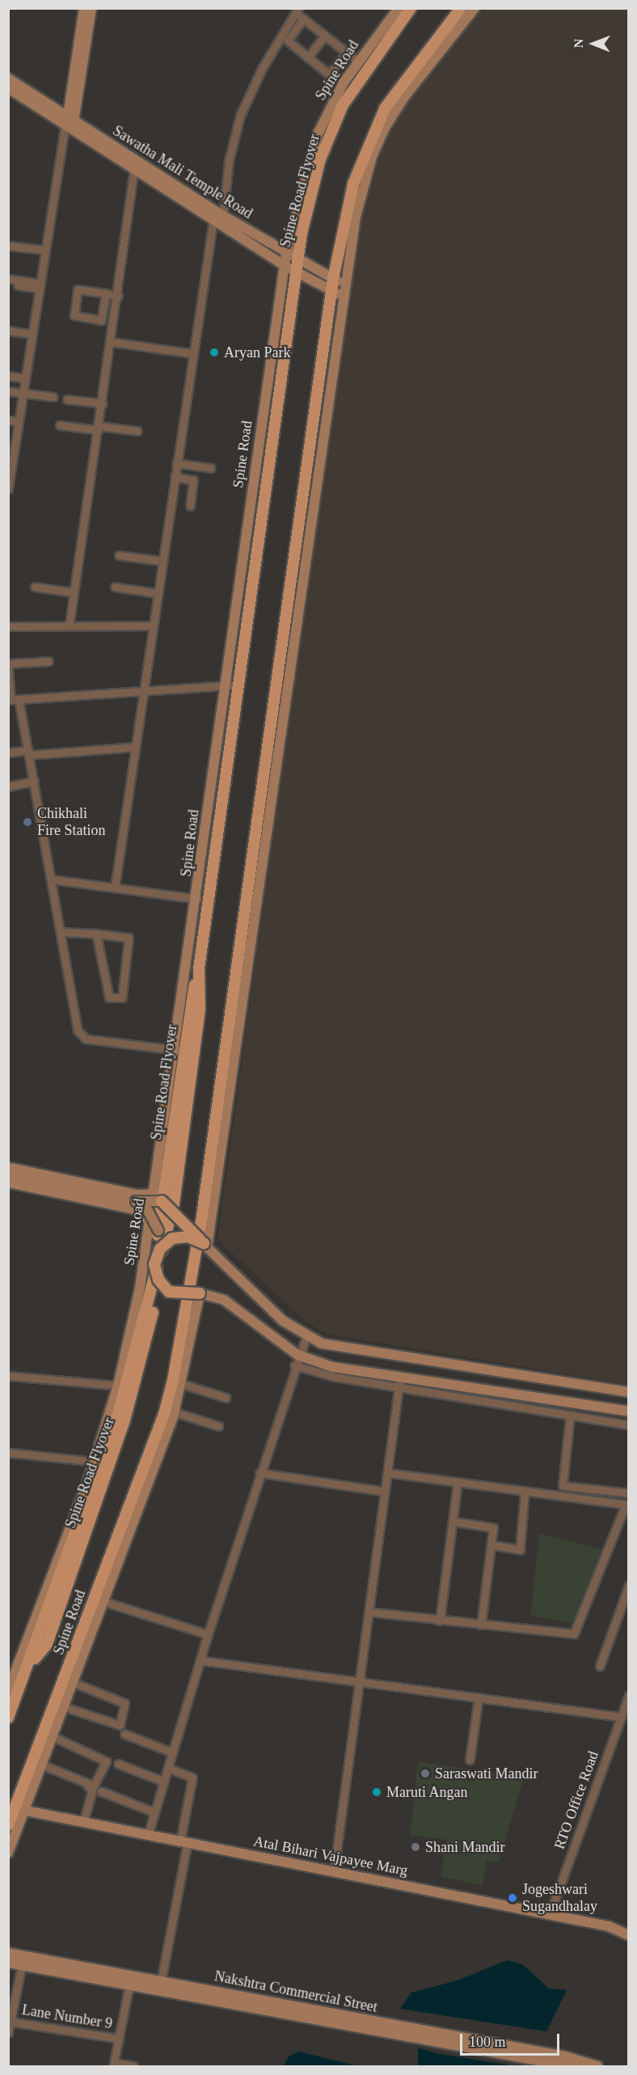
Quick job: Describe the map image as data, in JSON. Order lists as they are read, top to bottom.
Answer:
{
  "streets": {
    "main road": ["Spine Road", "Spine Road Flyover"],
    "street": [
      "Sawatha Mali Temple Road",
      "RTO Office Road",
      "Atal Bihari Vajpayee Marg",
      "Nakshtra Commercial Street",
      "Lane Number 9"
    ]
  },
  "crossings": [
    ["Spine Road", "Sawatha Mali Temple Road"],
    ["Spine Road", "Spine Road Flyover"],
    ["Spine Road", "Atal Bihari Vajpayee Marg"],
    ["Sawatha Mali Temple Road", "Spine Road Flyover"],
    ["RTO Office Road", "Atal Bihari Vajpayee Marg"]
  ],
  "places": [
    "Aryan Park",
    "Chikhali Fire Station",
    "Saraswati Mandir",
    "Maruti Angan",
    "Shani Mandir",
    "Jogeshwari Sugandhalay"
  ],
  "scale_bar": "100 m",
  "north": "left"
}
